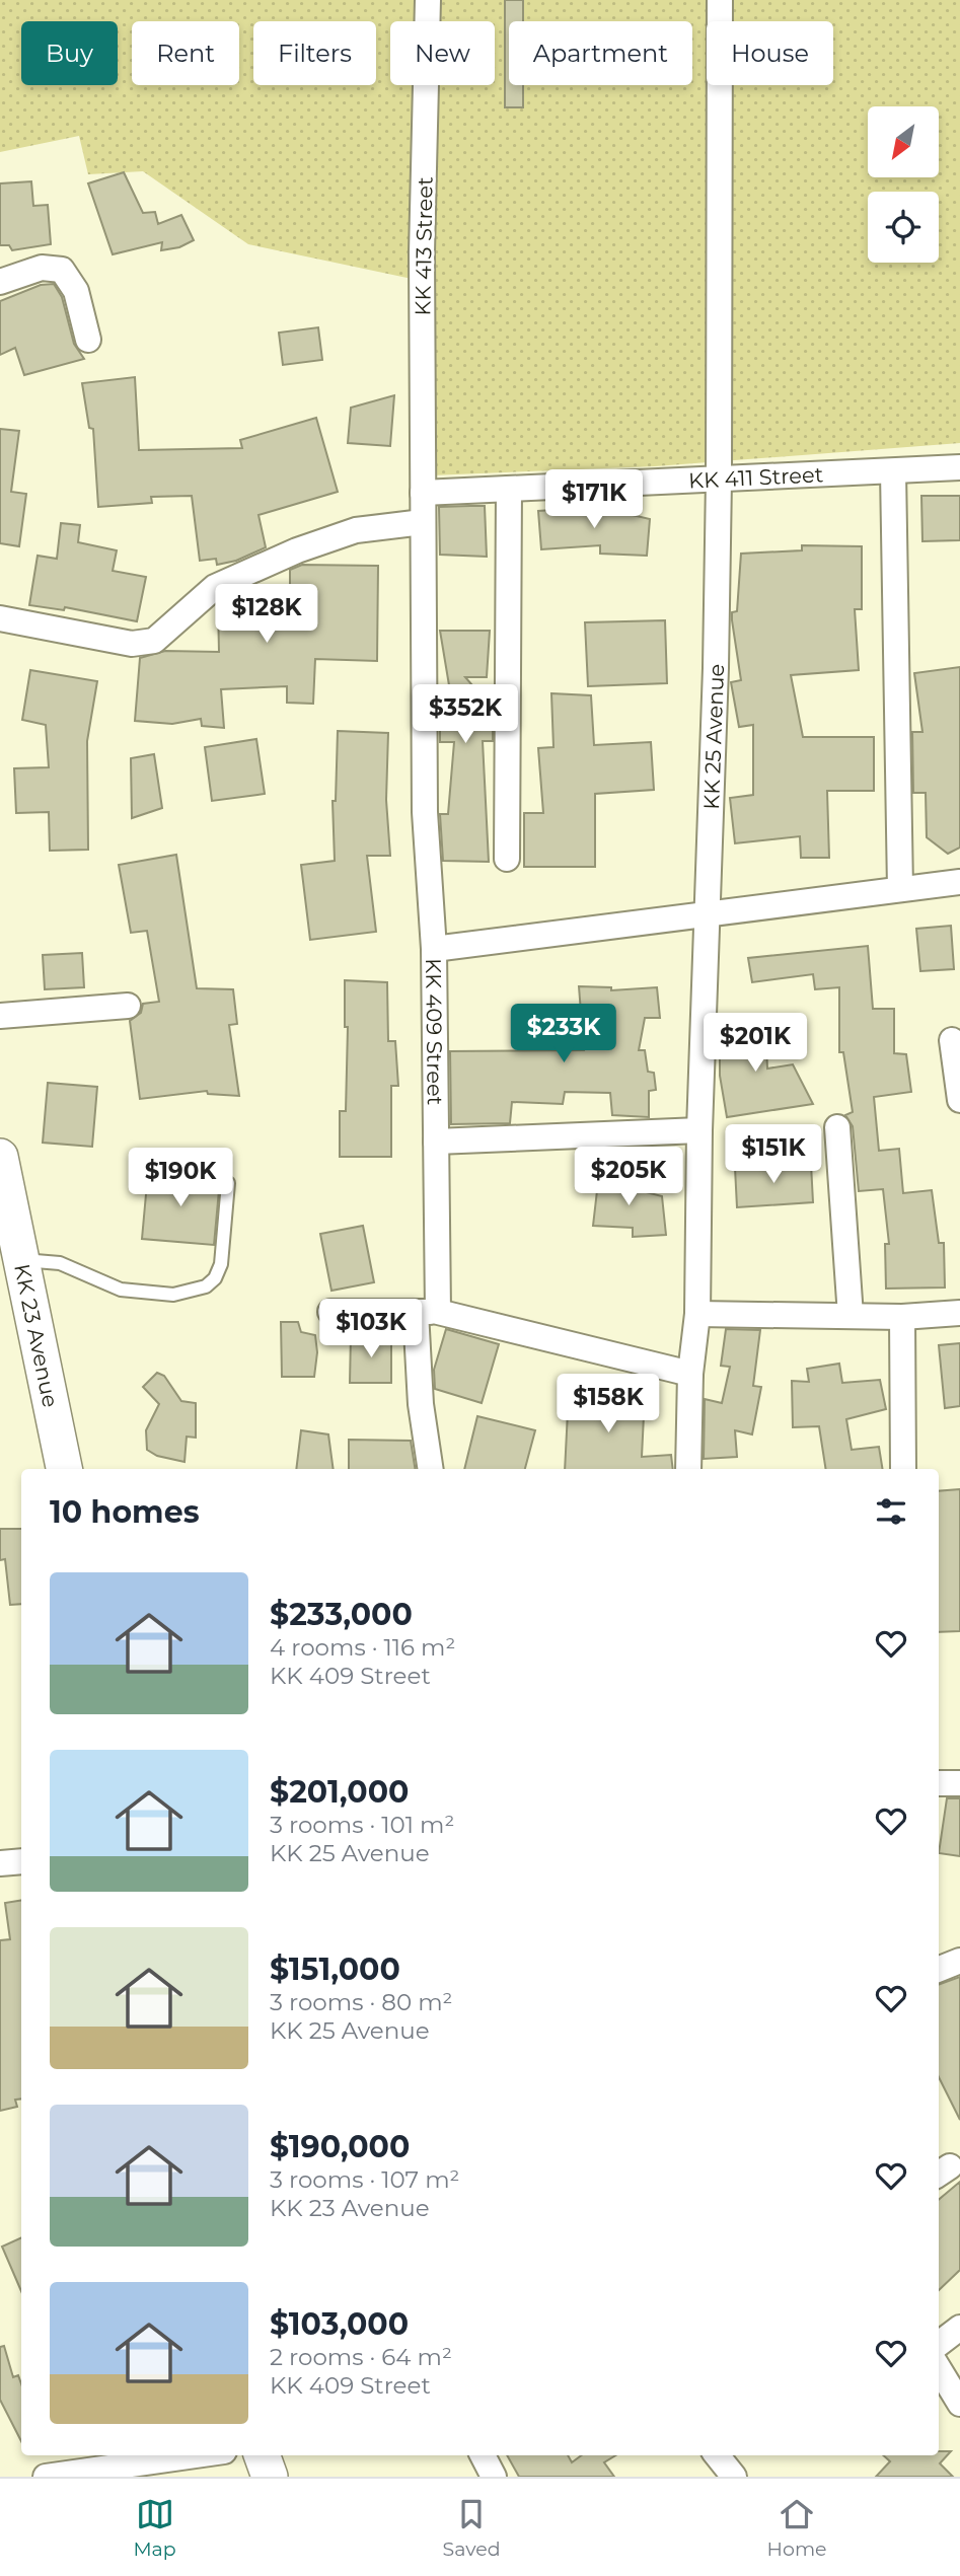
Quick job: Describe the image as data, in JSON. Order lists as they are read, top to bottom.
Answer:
{
  "streets": {
    "main road": ["KK 23 Avenue"],
    "street": [
      "KK 413 Street",
      "KK 411 Street",
      "KK 25 Avenue",
      "KK 409 Street"
    ]
  },
  "crossings": [
    ["KK 413 Street", "KK 411 Street"],
    ["KK 413 Street", "KK 409 Street"],
    ["KK 411 Street", "KK 25 Avenue"],
    ["KK 411 Street", "KK 409 Street"]
  ],
  "north": "bottom left",
  "page": {
    "chip": [
      "Buy",
      "Rent",
      "Filters",
      "New",
      "Apartment",
      "House"
    ],
    "price": [
      "$171K",
      "$128K",
      "$352K",
      "$233K",
      "$201K",
      "$151K",
      "$205K",
      "$190K",
      "$103K",
      "$158K"
    ],
    "heading": "10 homes",
    "list": [
      {
        "name": "$233,000",
        "note": "4 rooms · 116 m² · KK 409 Street"
      },
      {
        "name": "$201,000",
        "note": "3 rooms · 101 m² · KK 25 Avenue"
      },
      {
        "name": "$151,000",
        "note": "3 rooms · 80 m² · KK 25 Avenue"
      },
      {
        "name": "$190,000",
        "note": "3 rooms · 107 m² · KK 23 Avenue"
      },
      {
        "name": "$103,000",
        "note": "2 rooms · 64 m² · KK 409 Street"
      }
    ],
    "tabs": ["Map", "Saved", "Home"]
  }
}
